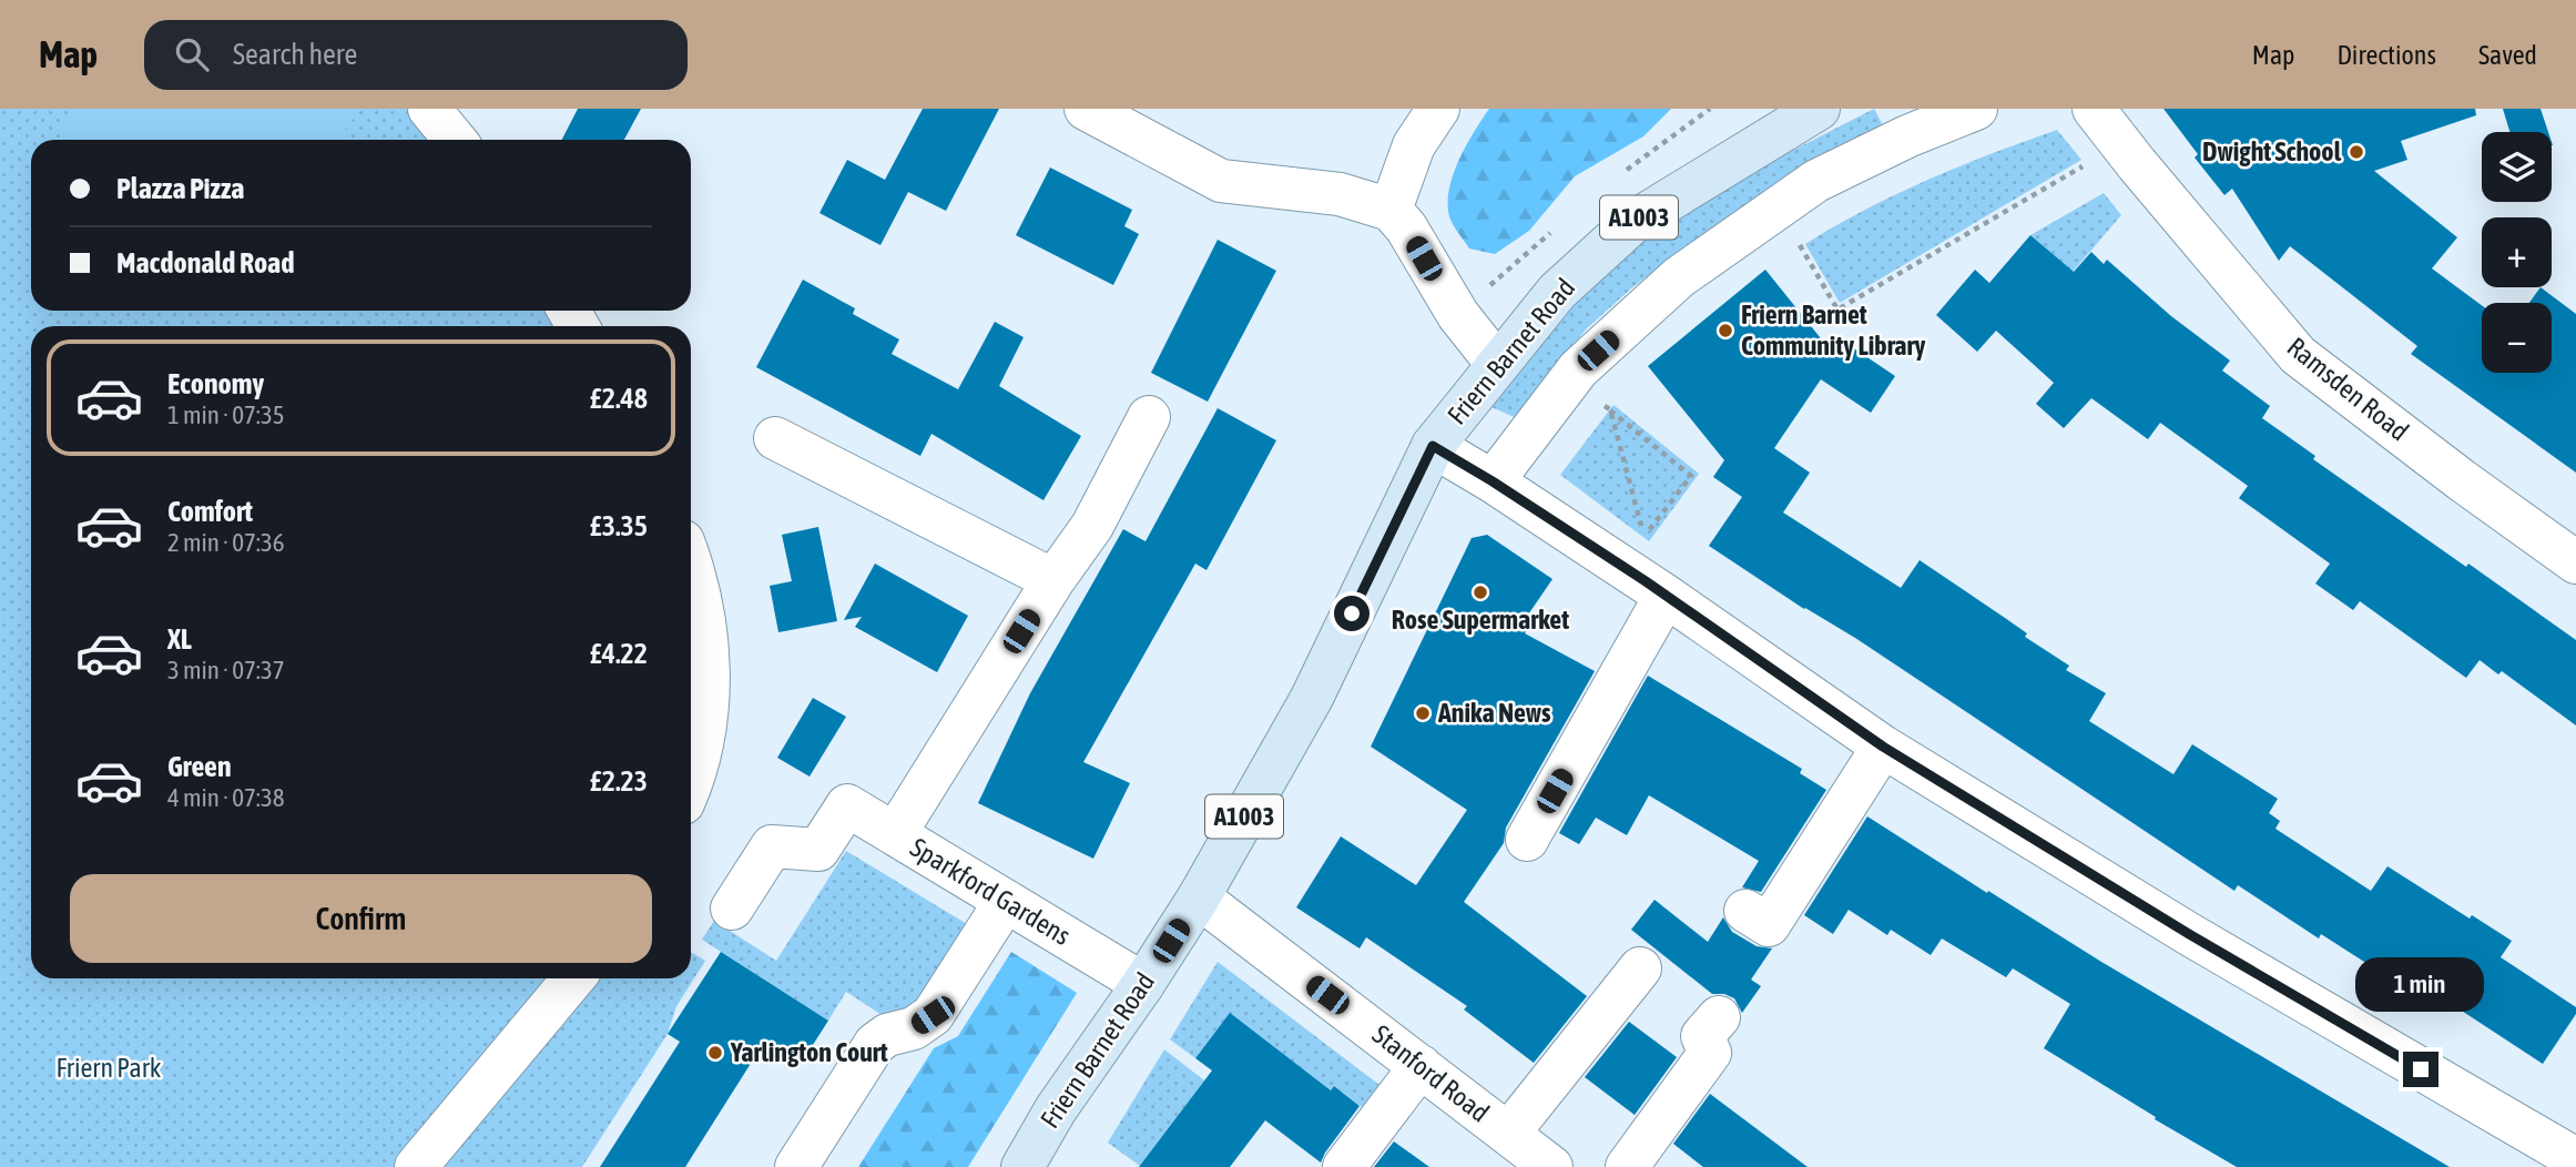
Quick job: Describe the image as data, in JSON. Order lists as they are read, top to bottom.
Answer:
{
  "streets": {
    "main road": ["A1003", "Friern Barnet Road"],
    "street": ["Ramsden Road", "Sparkford Gardens", "Stanford Road"]
  },
  "crossings": [
    ["Friern Barnet Road", "Sparkford Gardens"],
    ["Friern Barnet Road", "Stanford Road"]
  ],
  "parks": ["Friern Park"],
  "places": [
    "Dwight School",
    "Friern Barnet Community Library",
    "Rose Supermarket",
    "Anika News",
    "Yarlington Court"
  ],
  "page": {
    "header": "Map",
    "search": "Search here",
    "nav": ["Map", "Directions", "Saved"],
    "map_buttons": ["+", "−"],
    "banner": ["Plazza Pizza", "Macdonald Road"],
    "list": [
      {
        "name": "Economy",
        "note": "1 min · 07:35",
        "value": "£2.48"
      },
      {
        "name": "Comfort",
        "note": "2 min · 07:36",
        "value": "£3.35"
      },
      {
        "name": "XL",
        "note": "3 min · 07:37",
        "value": "£4.22"
      },
      {
        "name": "Green",
        "note": "4 min · 07:38",
        "value": "£2.23"
      }
    ],
    "buttons": "Confirm",
    "bubble": "1 min"
  }
}
